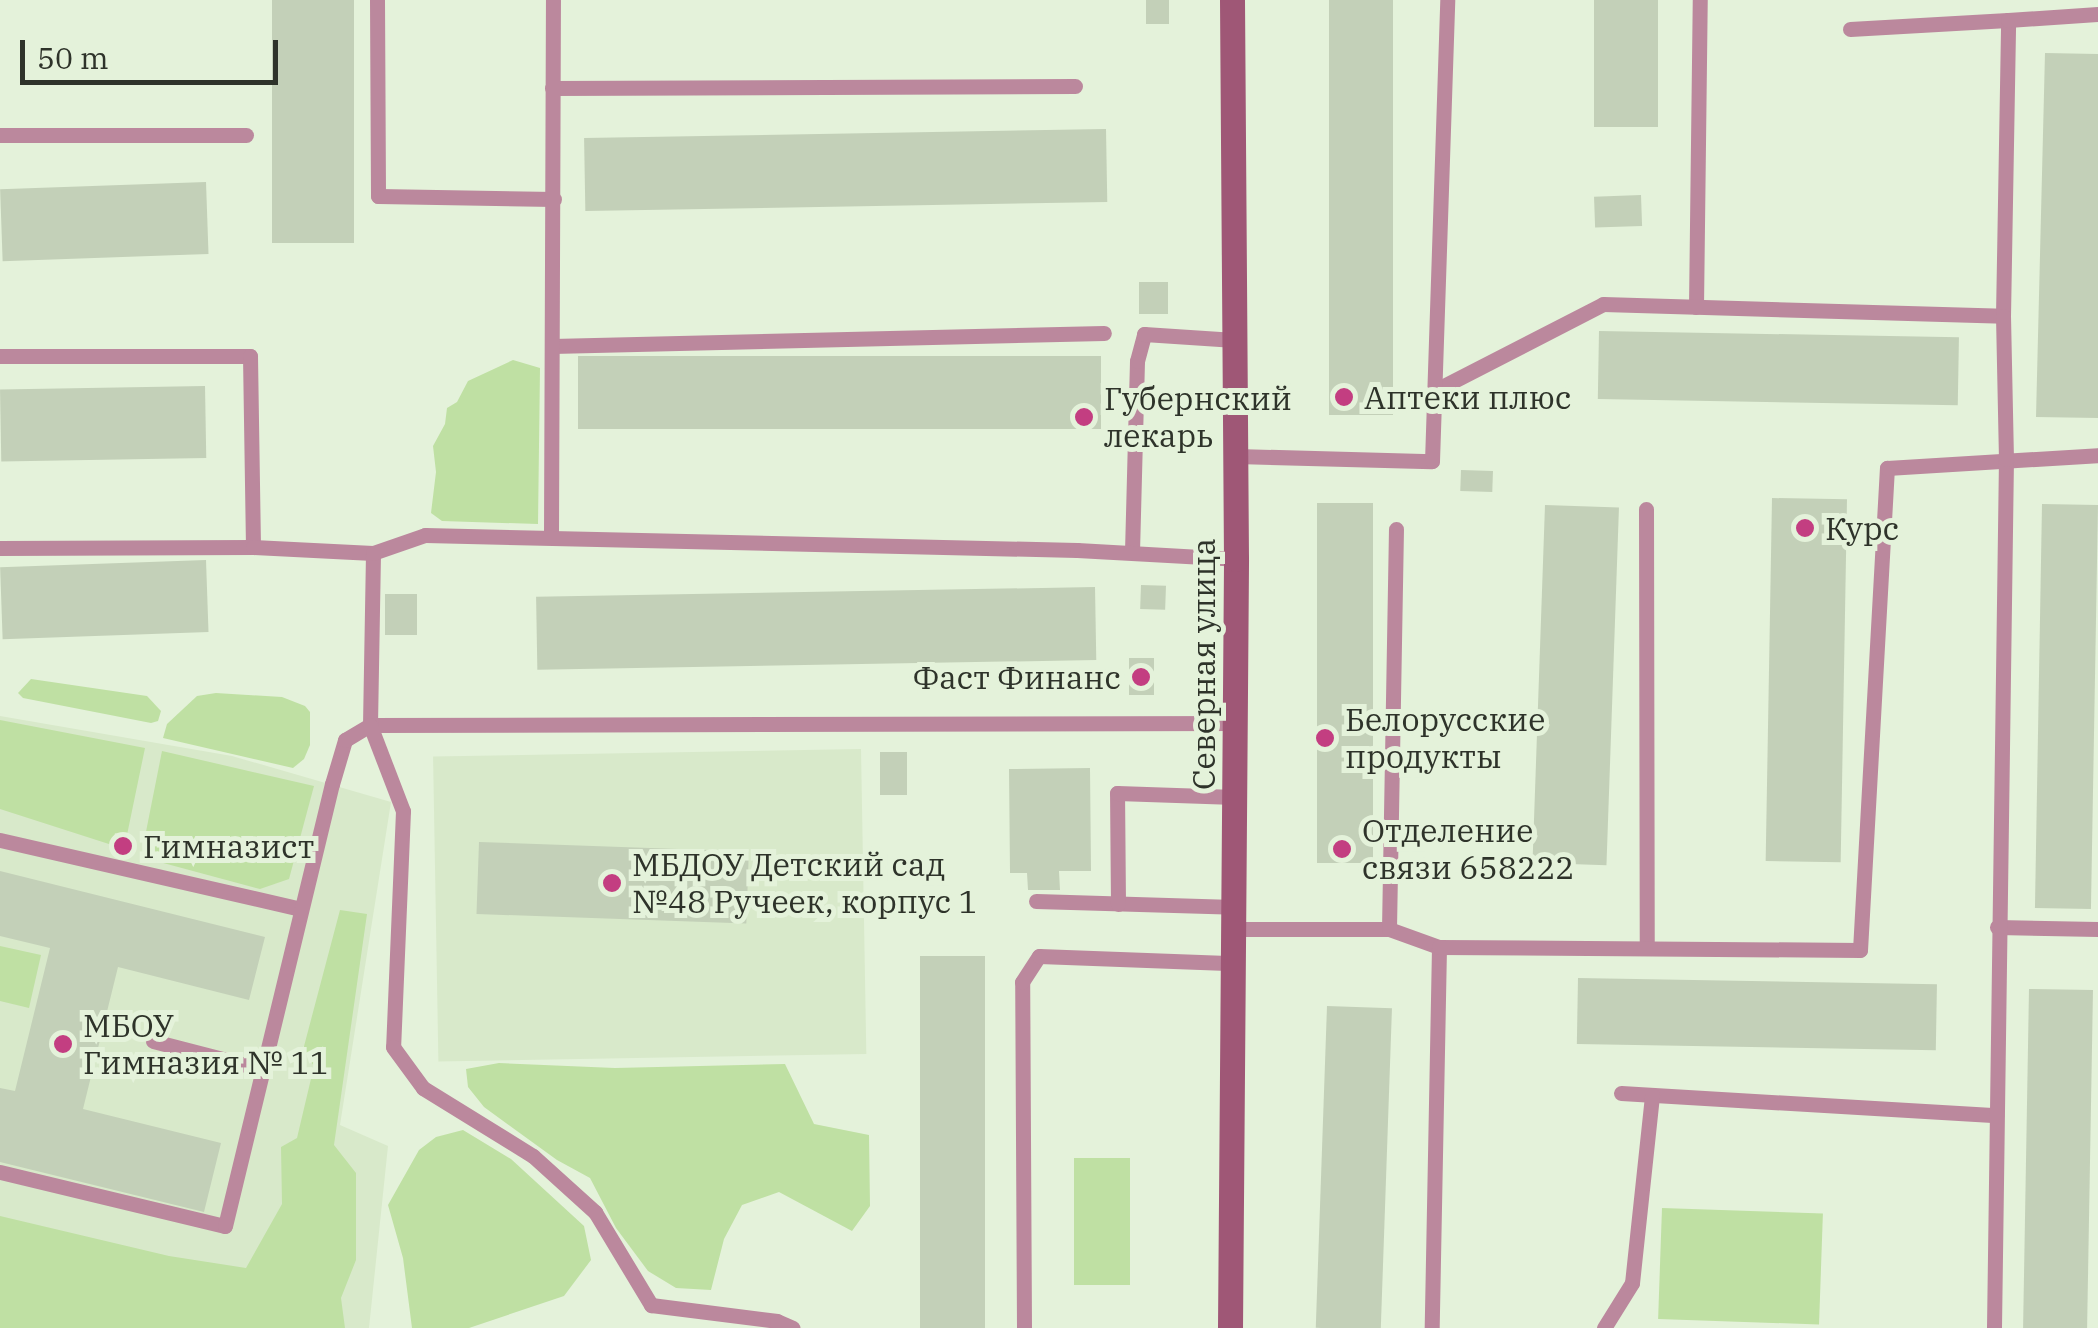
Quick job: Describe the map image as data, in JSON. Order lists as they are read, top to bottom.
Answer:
{
  "streets": {
    "main road": ["Северная улица"]
  },
  "places": [
    "Аптеки плюс",
    "Губернский лекарь",
    "Курс",
    "Фаст Финанс",
    "Белорусские продукты",
    "Гимназист",
    "Отделение связи 658222",
    "МБДОУ Детский сад №48 Ручеек, корпус 1",
    "МБОУ Гимназия № 11"
  ],
  "scale_bar": "50 m"
}
